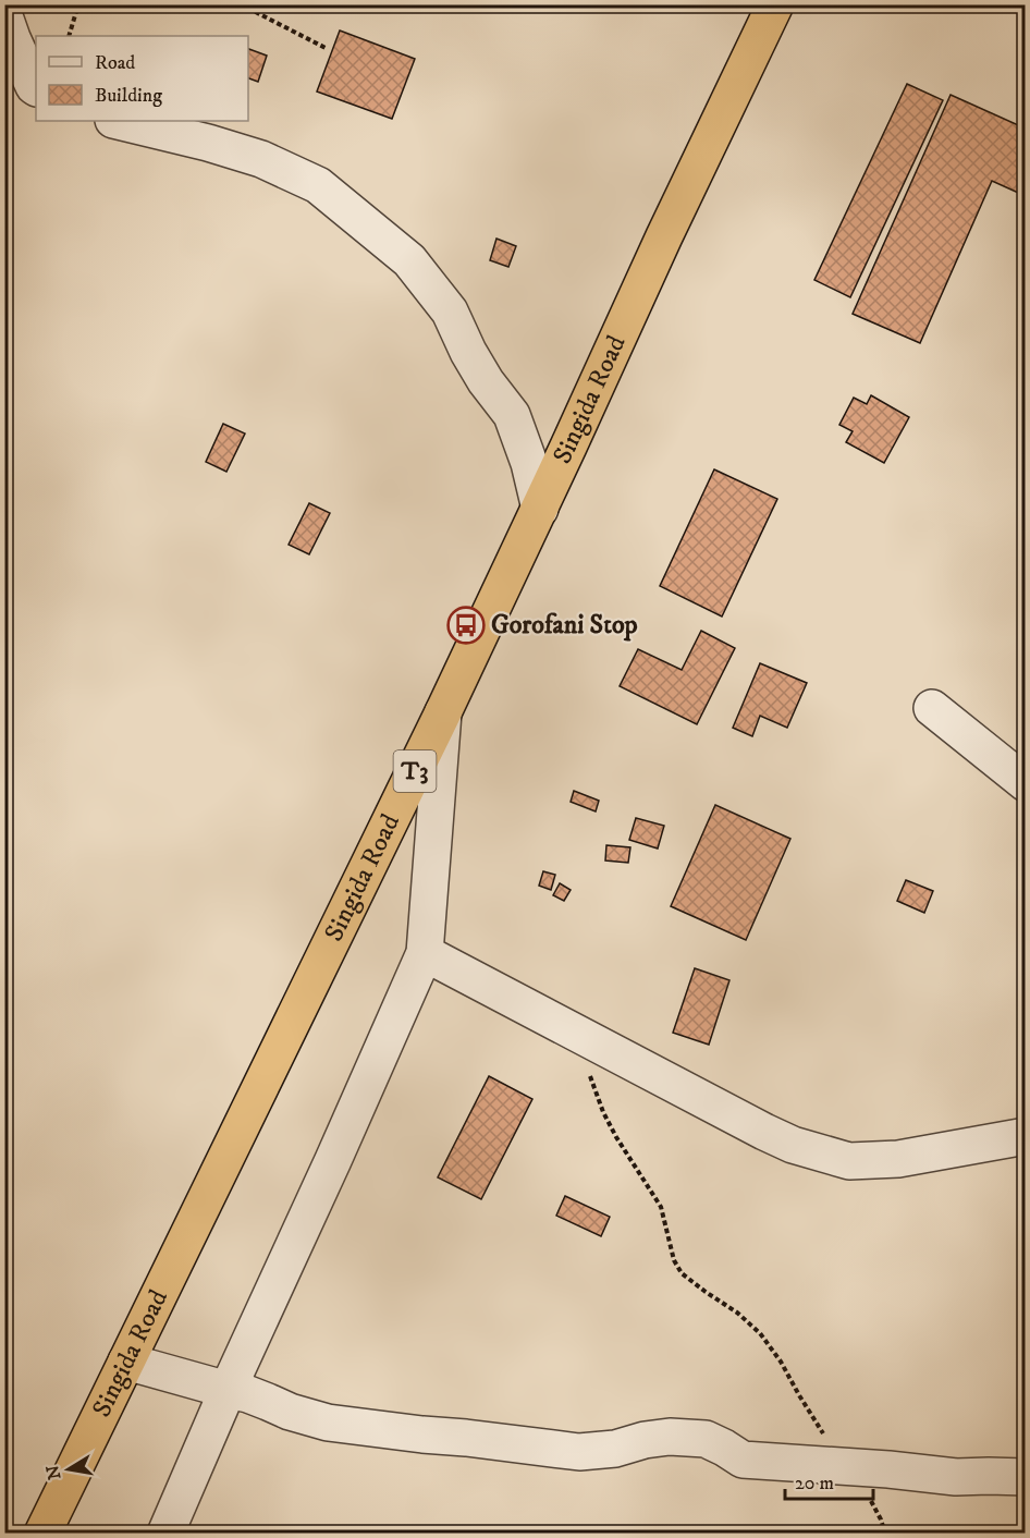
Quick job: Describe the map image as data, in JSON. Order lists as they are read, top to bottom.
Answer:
{
  "streets": {
    "highway": ["Singida Road", "T3"]
  },
  "places": {
    "bus stop": ["Gorofani Stop"]
  },
  "legend": ["Road", "Building"],
  "scale_bar": "20 m",
  "north": "left"
}
